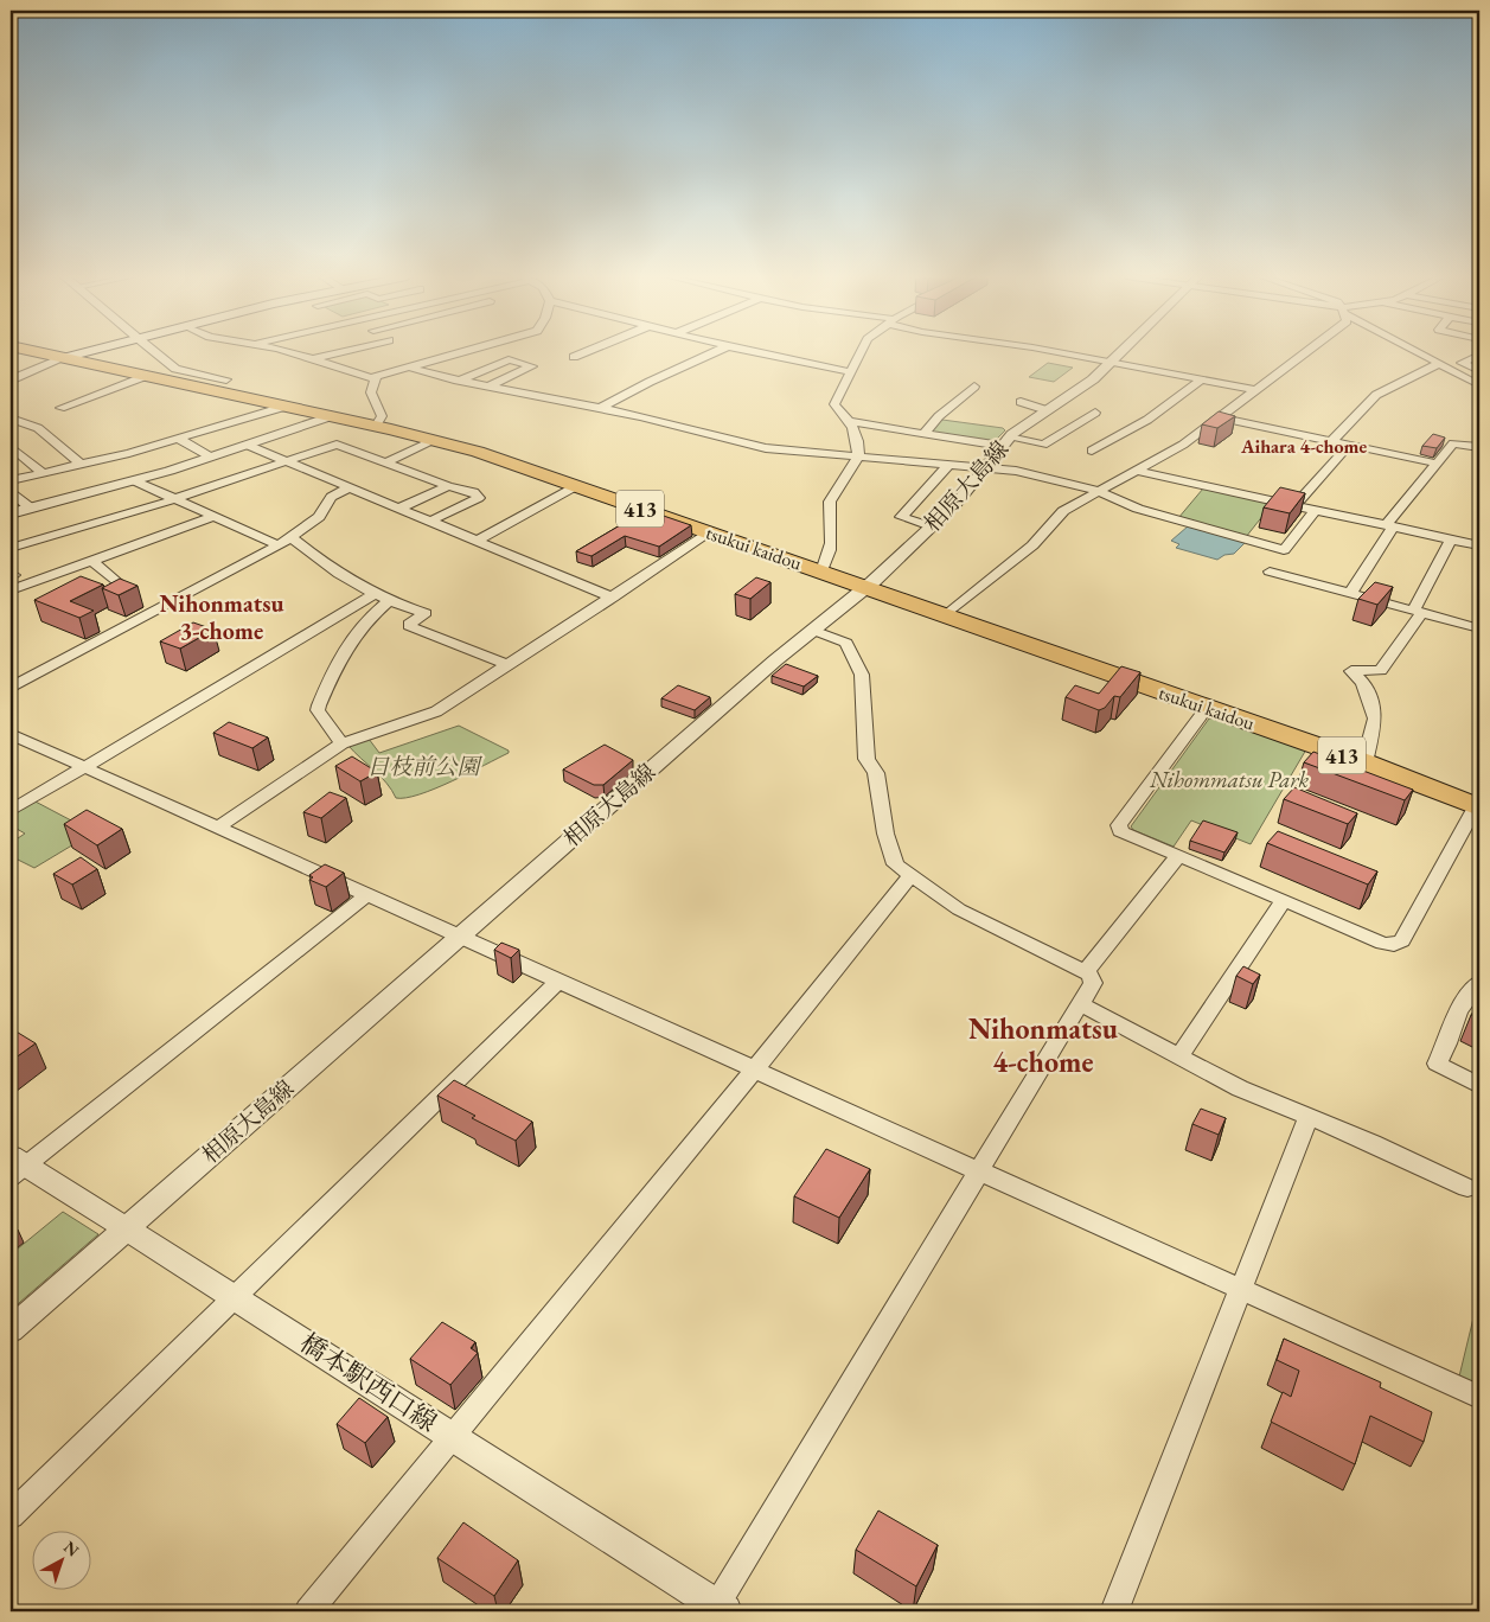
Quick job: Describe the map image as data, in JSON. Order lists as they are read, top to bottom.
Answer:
{
  "streets": {
    "highway": ["413", "tsukui kaidou"],
    "street": ["相原大島線", "橋本駅西口線"]
  },
  "crossings": [
    ["相原大島線", "tsukui kaidou"],
    ["相原大島線", "橋本駅西口線"]
  ],
  "districts": ["Aihara 4-chome", "Nihonmatsu 3-chome", "Nihonmatsu 4-chome"],
  "parks": ["日枝前公園", "Nihommatsu Park"],
  "north": "top right"
}
